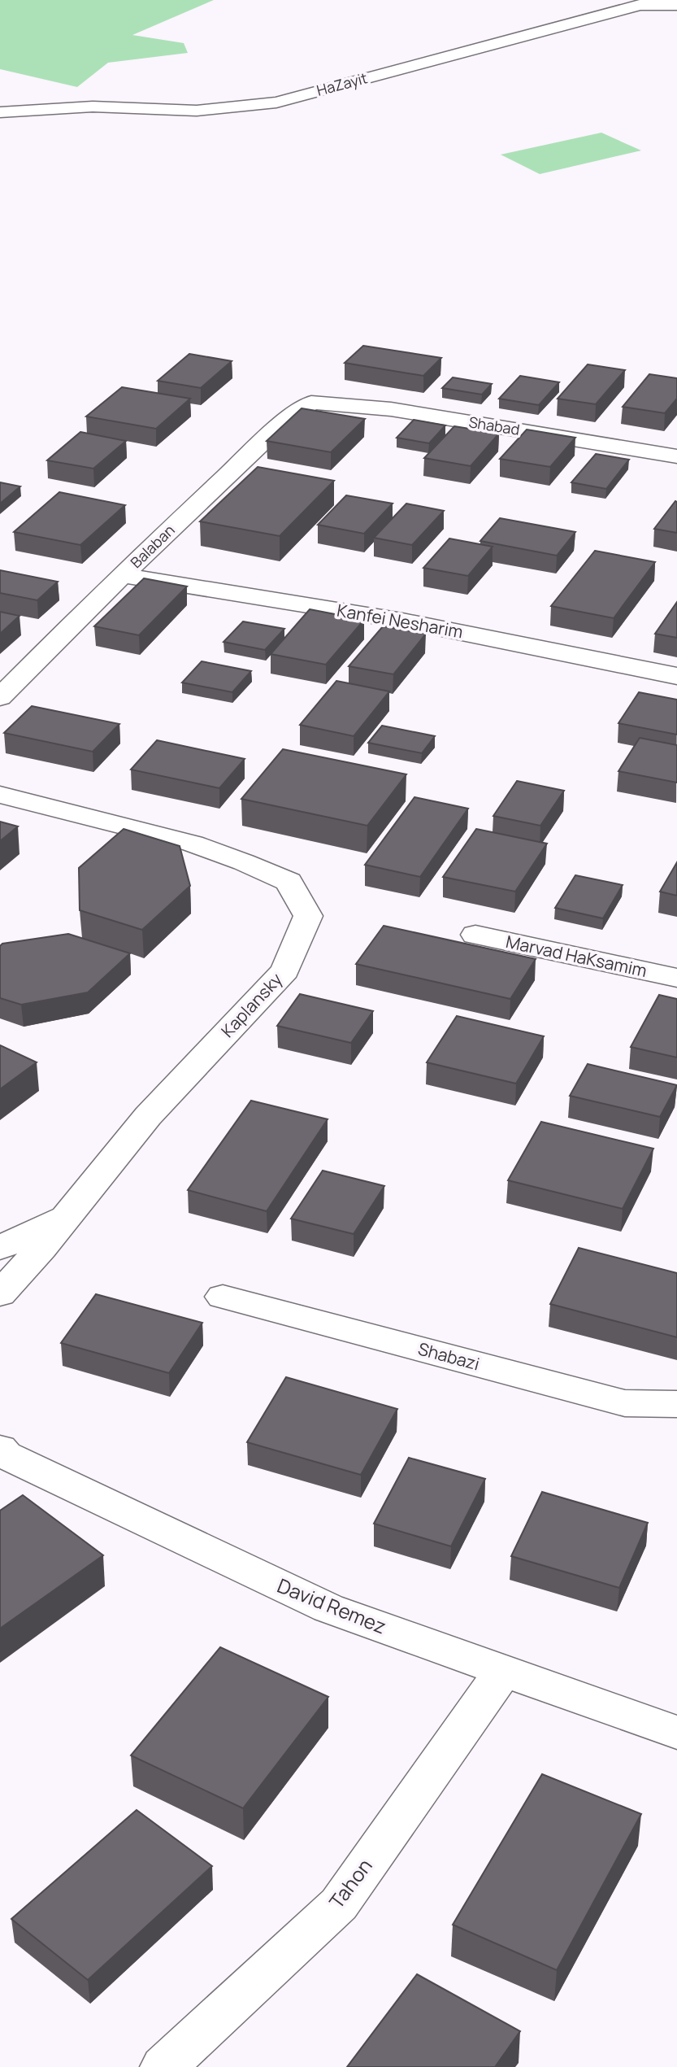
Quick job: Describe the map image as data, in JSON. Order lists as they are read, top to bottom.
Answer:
{
  "streets": {
    "street": [
      "HaZayit",
      "Shabad",
      "Balaban",
      "Kanfei Nesharim",
      "Marvad HaKsamim",
      "Kaplansky",
      "Shabazi",
      "David Remez",
      "Tahon"
    ]
  },
  "crossings": [
    ["Shabad", "Balaban"],
    ["Balaban", "Kanfei Nesharim"],
    ["David Remez", "Tahon"]
  ]
}
